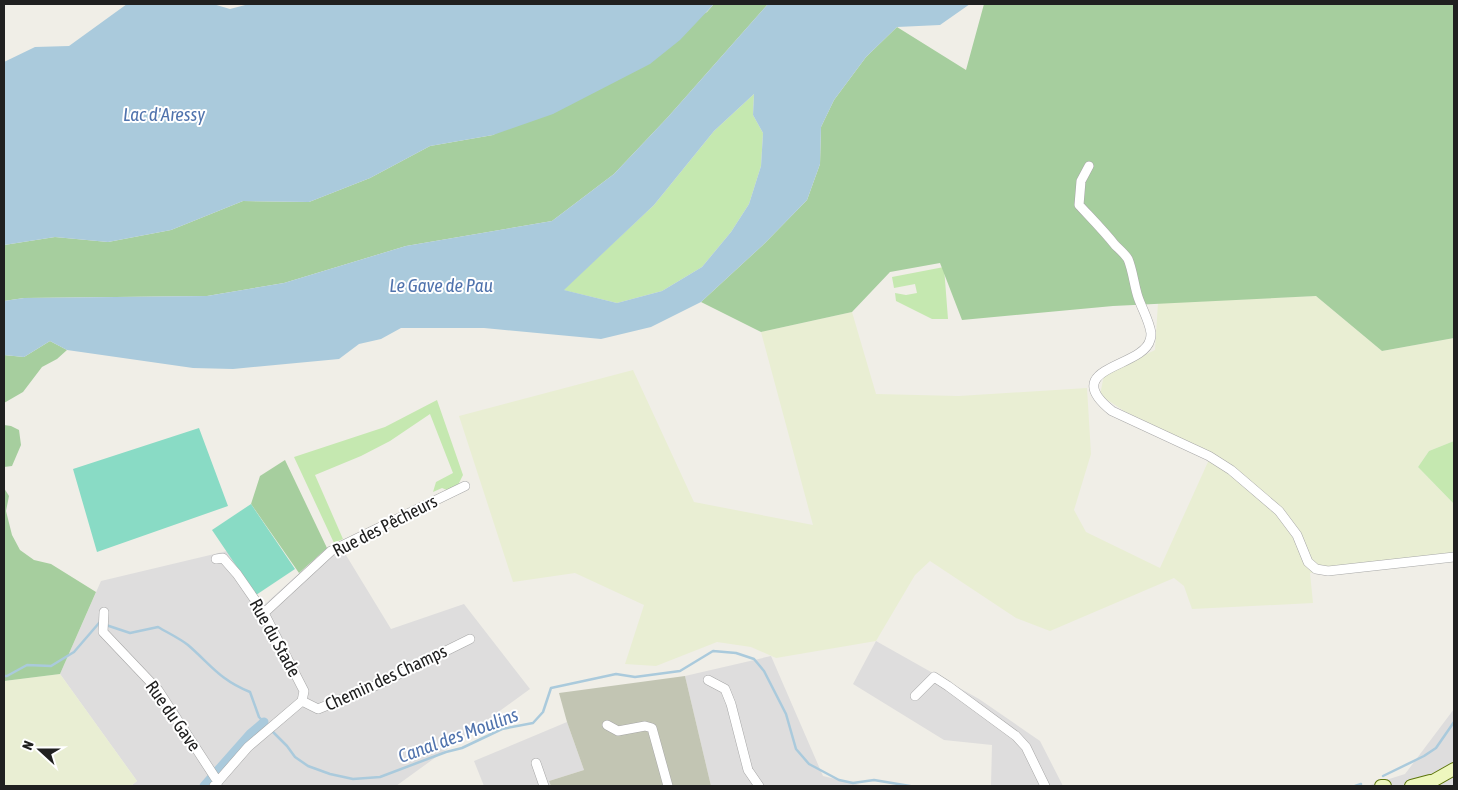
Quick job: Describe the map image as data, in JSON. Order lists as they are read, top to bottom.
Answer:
{
  "streets": {
    "street": [
      "Rue des Pêcheurs",
      "Rue du Stade",
      "Chemin des Champs",
      "Rue du Gave"
    ]
  },
  "crossings": [
    ["Rue des Pêcheurs", "Rue du Stade"],
    ["Rue du Stade", "Chemin des Champs"],
    ["Rue du Stade", "Rue du Gave"]
  ],
  "water": ["Lac d'Aressy", "Le Gave de Pau", "Canal des Moulins"],
  "north": "left"
}
